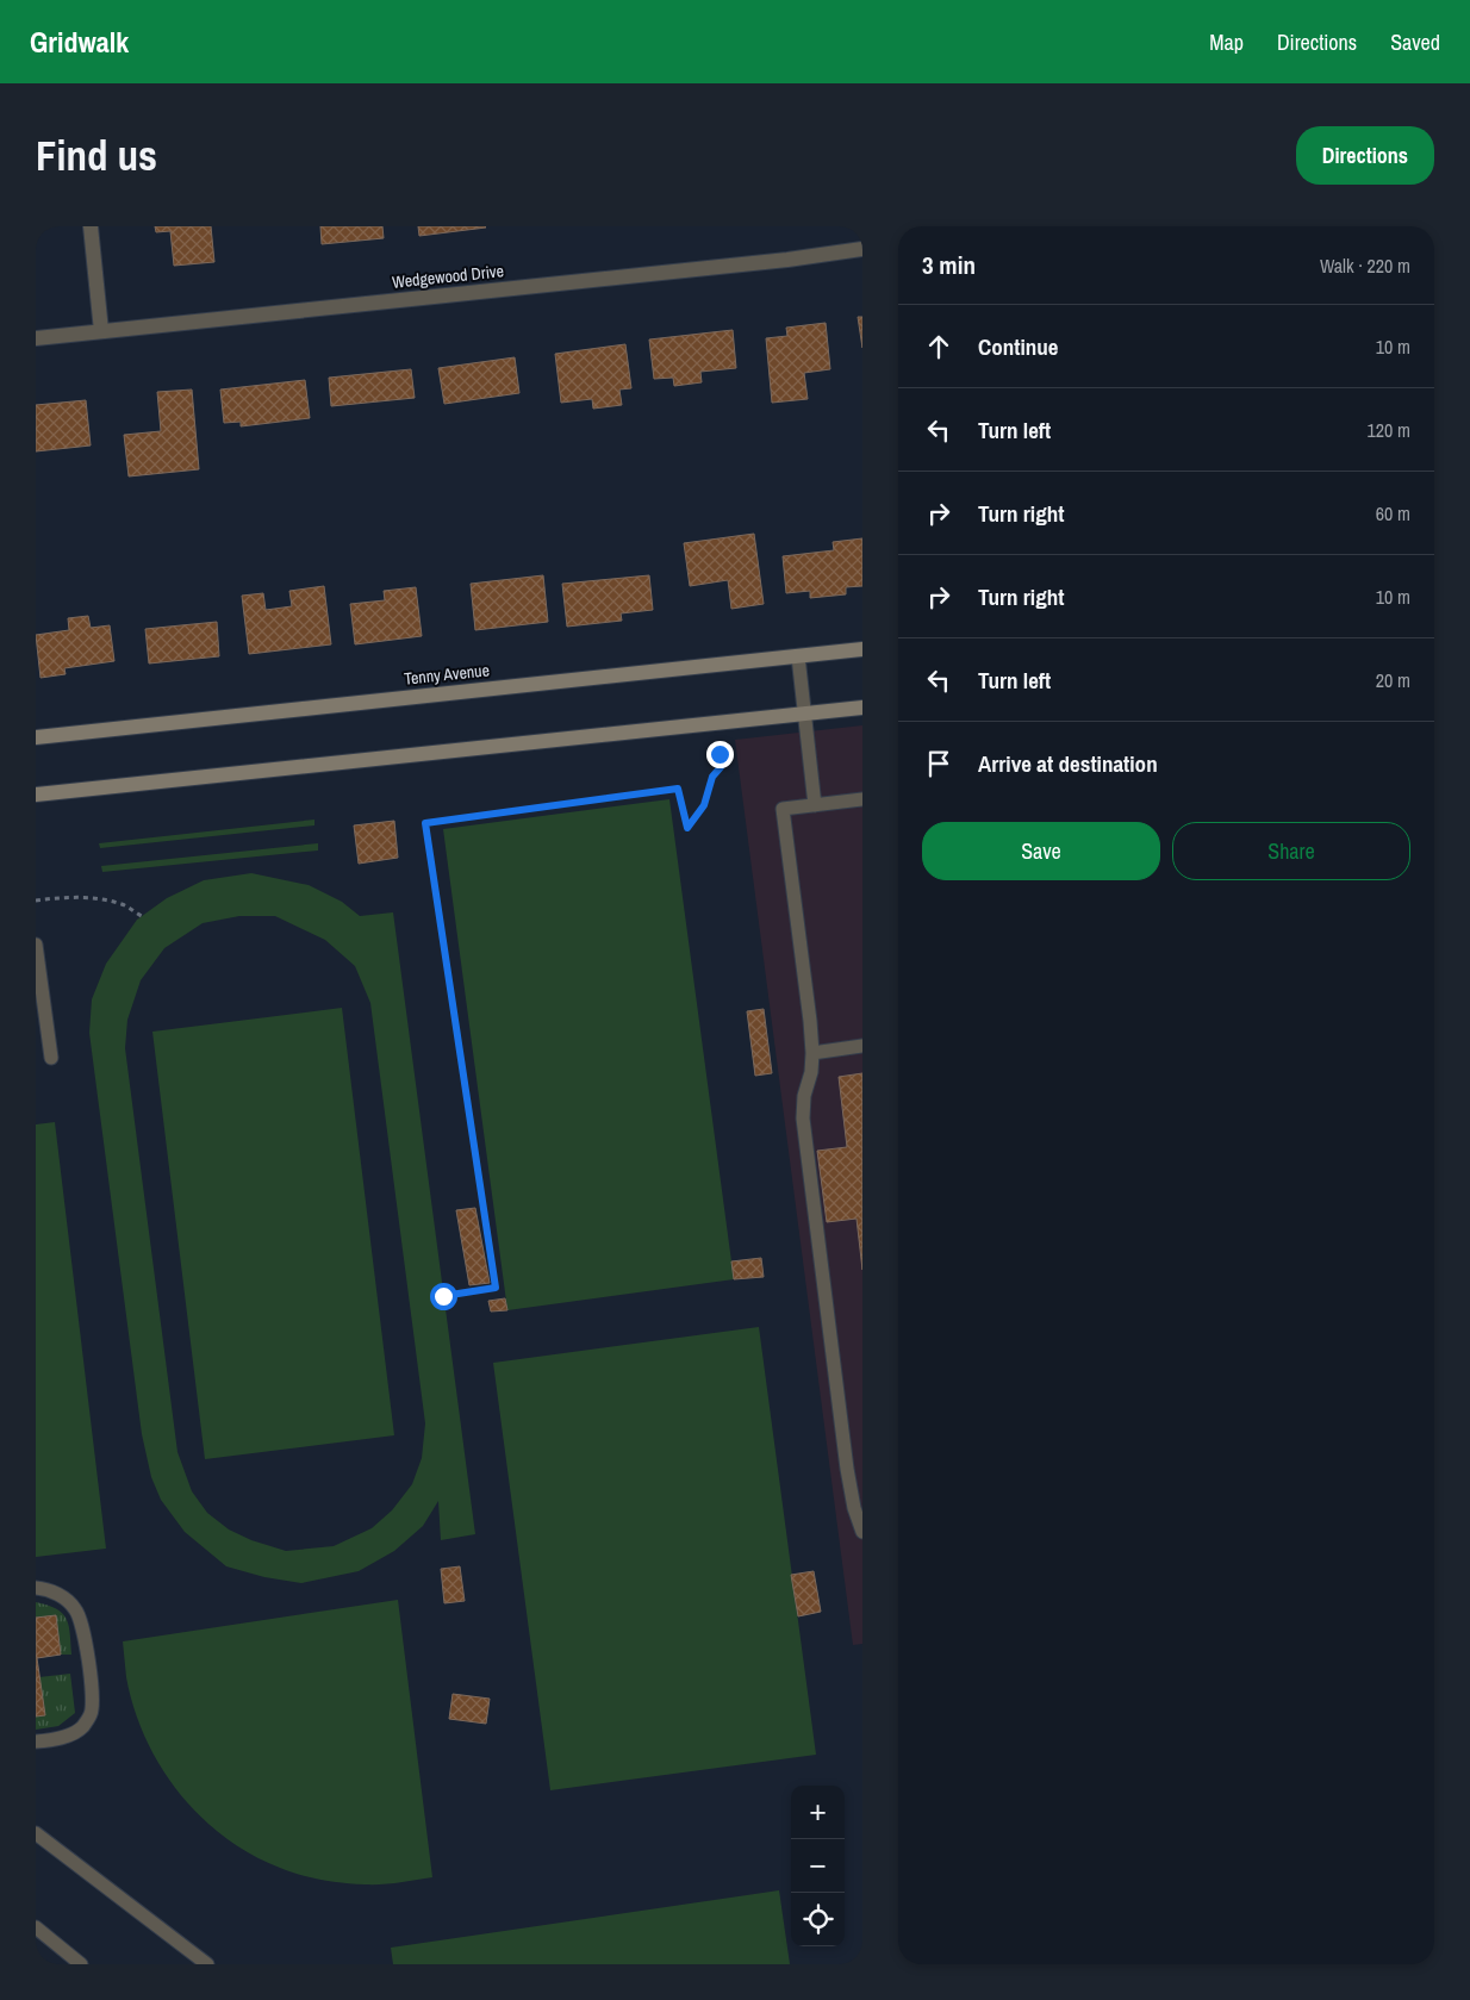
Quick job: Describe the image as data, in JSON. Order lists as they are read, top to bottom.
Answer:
{
  "streets": {
    "street": ["Wedgewood Drive", "Tenny Avenue"]
  },
  "page": {
    "header": "Gridwalk",
    "nav": ["Map", "Directions", "Saved"],
    "buttons": [
      "Directions",
      ["Save", "Share"]
    ],
    "title": "Find us",
    "heading": ["3 min", "Walk · 220 m"],
    "list": [
      ["Continue", "10 m"],
      ["Turn left", "120 m"],
      ["Turn right", "60 m"],
      ["Turn right", "10 m"],
      ["Turn left", "20 m"],
      "Arrive at destination"
    ],
    "map_buttons": ["+", "−"]
  }
}
